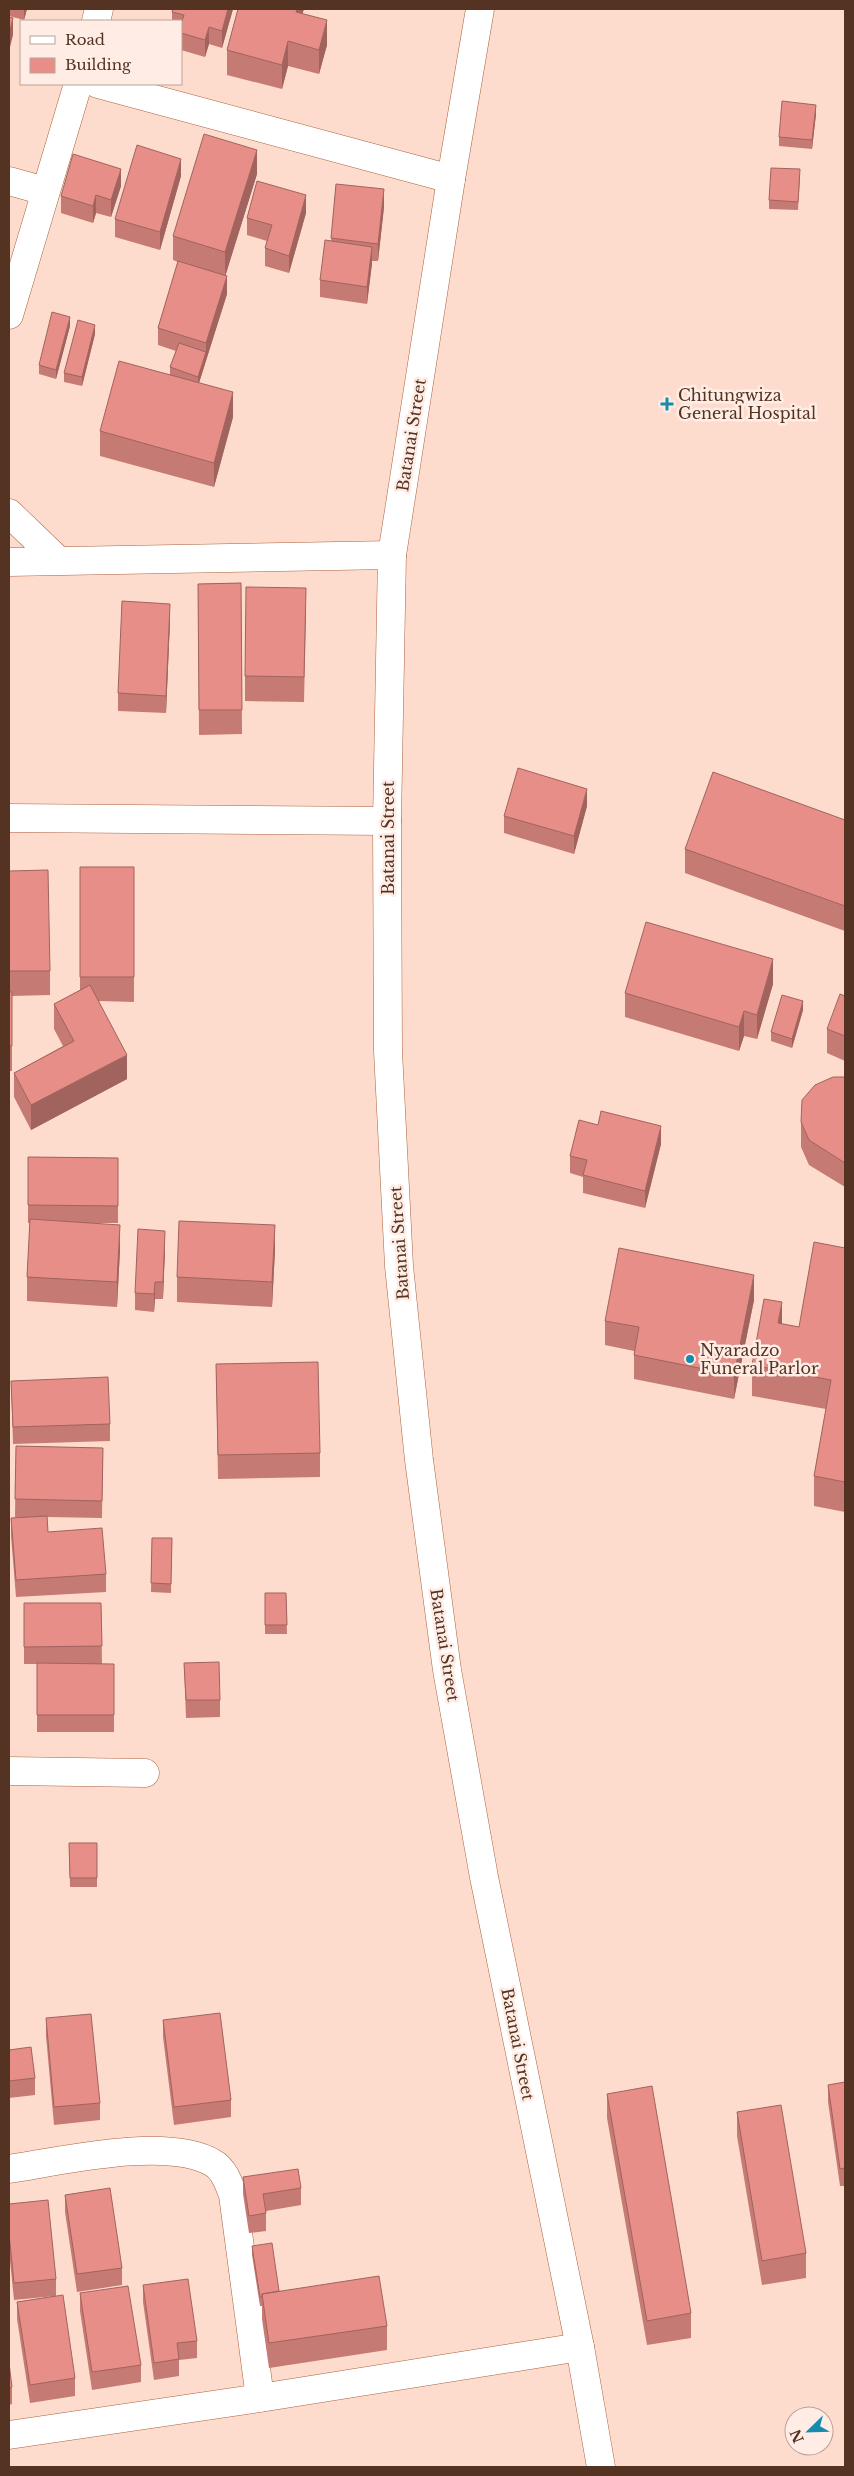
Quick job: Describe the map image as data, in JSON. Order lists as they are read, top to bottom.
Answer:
{
  "streets": {
    "street": ["Batanai Street"]
  },
  "places": {
    "health": ["Chitungwiza General Hospital"],
    "other": ["Nyaradzo Funeral Parlor"]
  },
  "legend": ["Road", "Building"],
  "north": "bottom left"
}
